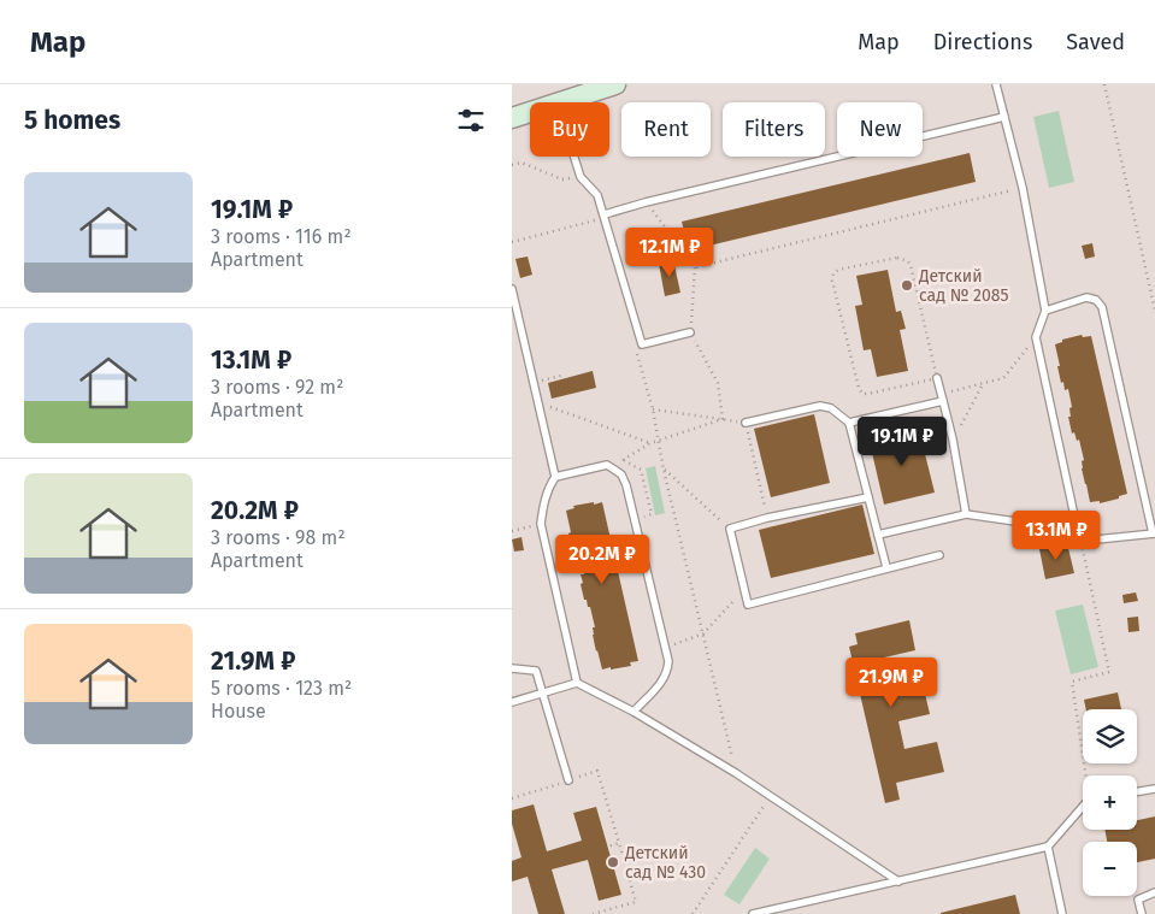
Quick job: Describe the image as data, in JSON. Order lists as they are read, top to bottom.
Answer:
{
  "places": ["Детский сад № 2085", "Детский сад № 430"],
  "page": {
    "header": "Map",
    "nav": ["Map", "Directions", "Saved"],
    "heading": "5 homes",
    "chip": [
      "Buy",
      "Rent",
      "Filters",
      "New"
    ],
    "list": [
      {
        "name": "19.1M ₽",
        "note": "3 rooms · 116 m² · Apartment"
      },
      {
        "name": "13.1M ₽",
        "note": "3 rooms · 92 m² · Apartment"
      },
      {
        "name": "20.2M ₽",
        "note": "3 rooms · 98 m² · Apartment"
      },
      {
        "name": "21.9M ₽",
        "note": "5 rooms · 123 m² · House"
      }
    ],
    "price": [
      "12.1M ₽",
      "19.1M ₽",
      "13.1M ₽",
      "20.2M ₽",
      "21.9M ₽"
    ],
    "map_buttons": ["+", "−"]
  }
}
